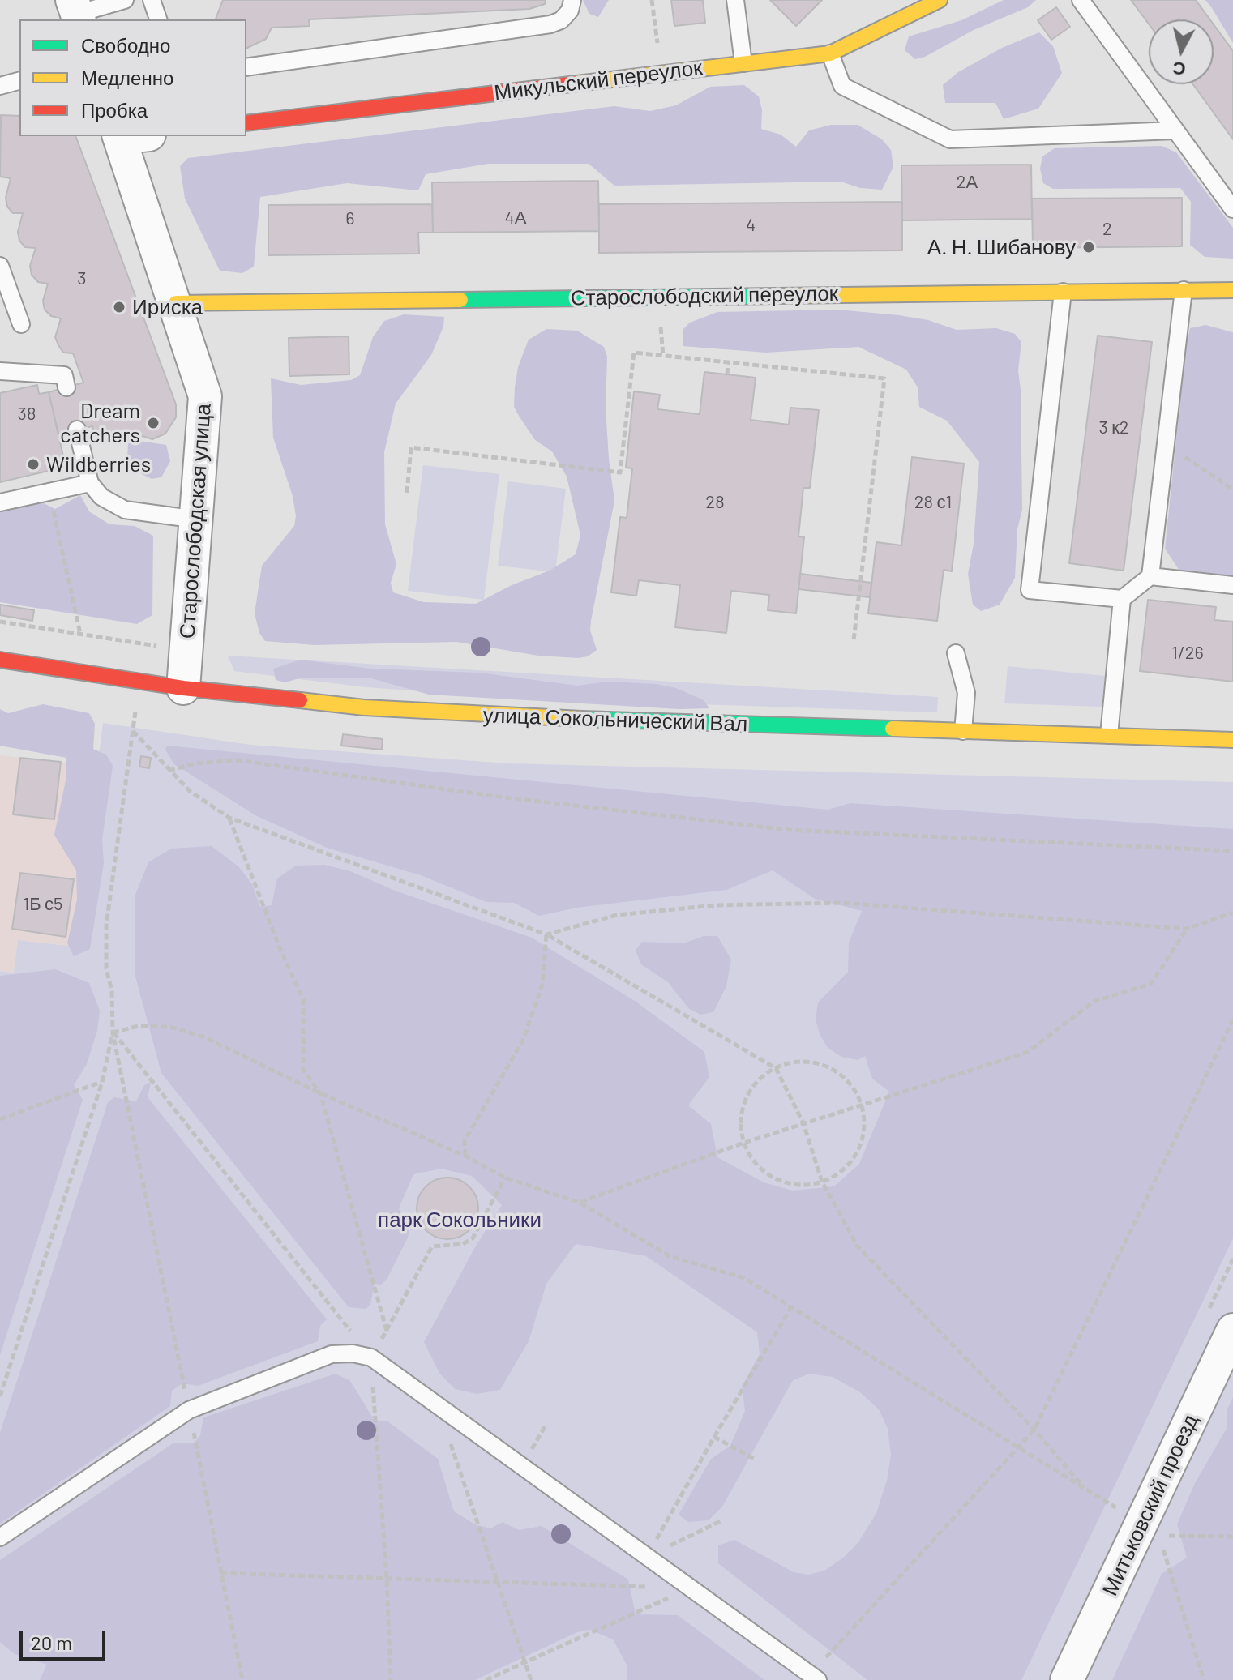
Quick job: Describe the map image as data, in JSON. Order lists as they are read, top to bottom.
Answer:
{
  "streets": {
    "street": [
      "Микульский переулок",
      "Старослободский переулок",
      "Старослободская улица",
      "улица Сокольнический Вал",
      "Митьковский проезд"
    ]
  },
  "crossings": [
    ["Старослободский переулок", "Старослободская улица"],
    ["Старослободская улица", "улица Сокольнический Вал"]
  ],
  "parks": ["парк Сокольники"],
  "places": [
    "А. Н. Шибанову",
    "Ириска",
    "Dream catchers",
    "Wildberries"
  ],
  "house_numbers": [
    "2А",
    "4А",
    "6",
    "4",
    "2",
    "3",
    "38",
    "3 к2",
    "28",
    "28 с1",
    "1/26",
    "1Б с5"
  ],
  "legend": ["Свободно", "Медленно", "Пробка"],
  "scale_bar": "20 m",
  "north": "bottom"
}
